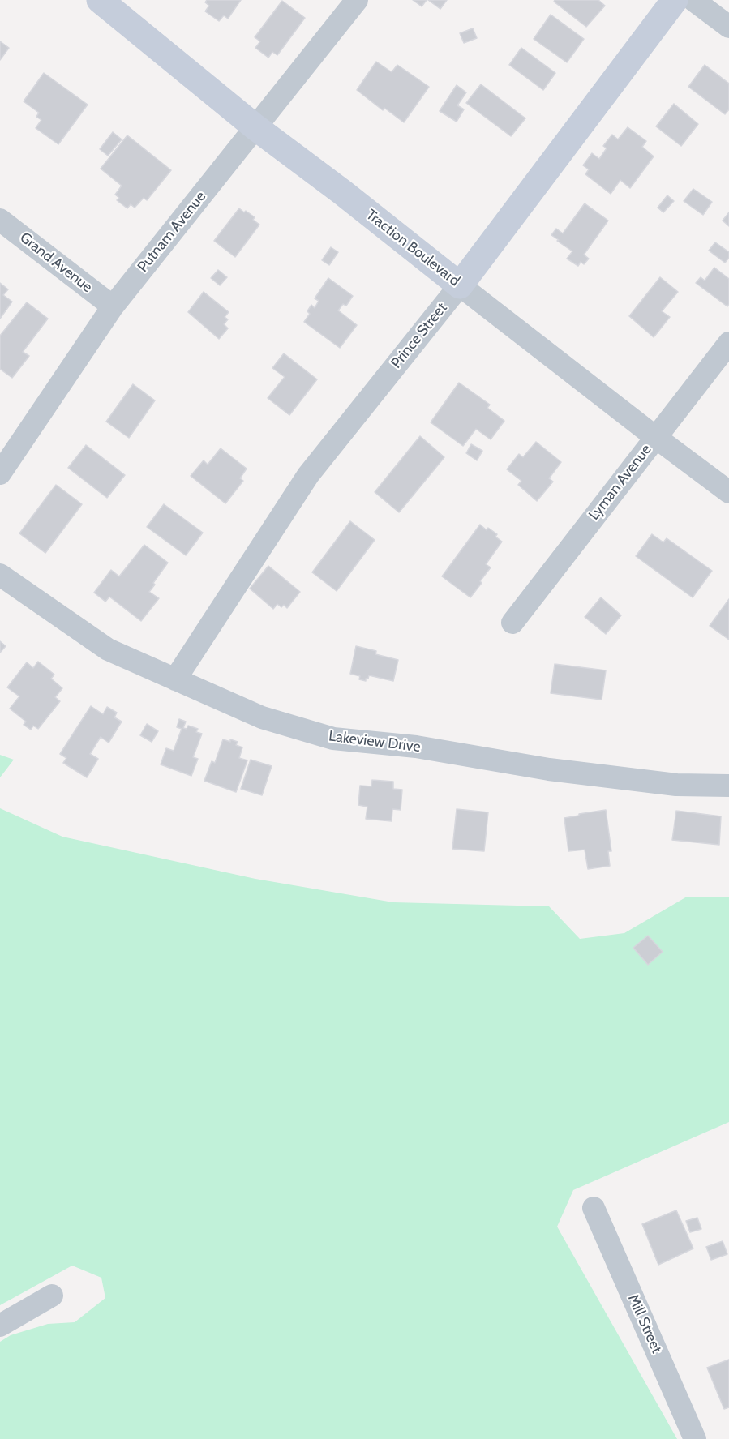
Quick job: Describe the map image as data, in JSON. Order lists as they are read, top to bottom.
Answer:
{
  "streets": {
    "street": [
      "Putnam Avenue",
      "Traction Boulevard",
      "Grand Avenue",
      "Prince Street",
      "Lyman Avenue",
      "Lakeview Drive",
      "Mill Street"
    ]
  },
  "crossings": [
    ["Putnam Avenue", "Traction Boulevard"],
    ["Putnam Avenue", "Grand Avenue"],
    ["Traction Boulevard", "Prince Street"],
    ["Traction Boulevard", "Lyman Avenue"],
    ["Prince Street", "Lakeview Drive"]
  ]
}
